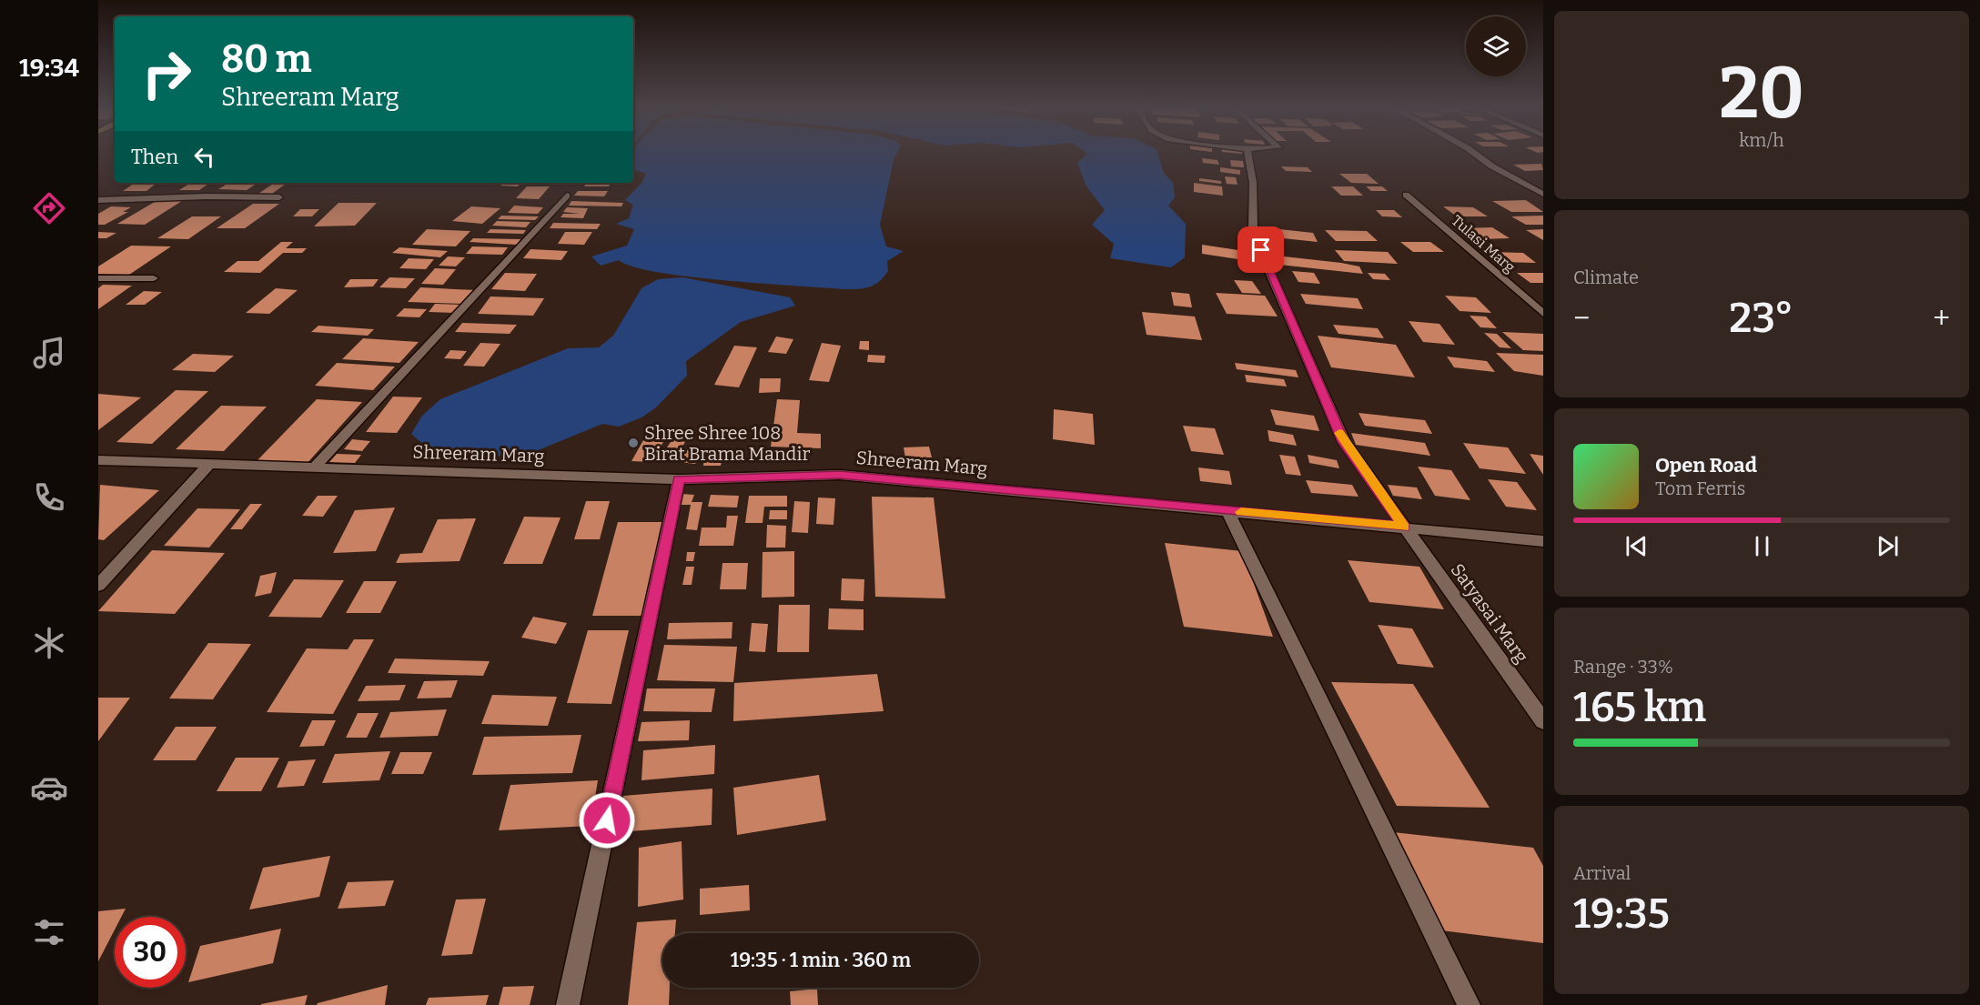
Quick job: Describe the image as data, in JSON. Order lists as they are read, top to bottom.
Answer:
{
  "streets": {
    "street": ["Tulasi Marg", "Shreeram Marg", "Satyasai Marg"]
  },
  "crossings": [
    ["Shreeram Marg", "Satyasai Marg"]
  ],
  "places": ["Shree Shree 108 Birat Brama Mandir"],
  "page": {
    "tabs": "19:34",
    "tile": [
      ["20", "km/h"],
      "Climate",
      ["Range · 33%", "165 km"],
      ["Arrival", "19:35"]
    ],
    "turn": ["80 m", "Shreeram Marg"],
    "then": "Then",
    "heat": ["−", "23°", "+"],
    "song": ["Open Road", "Tom Ferris"],
    "limit": "30",
    "trip": "19:35 · 1 min · 360 m"
  }
}
